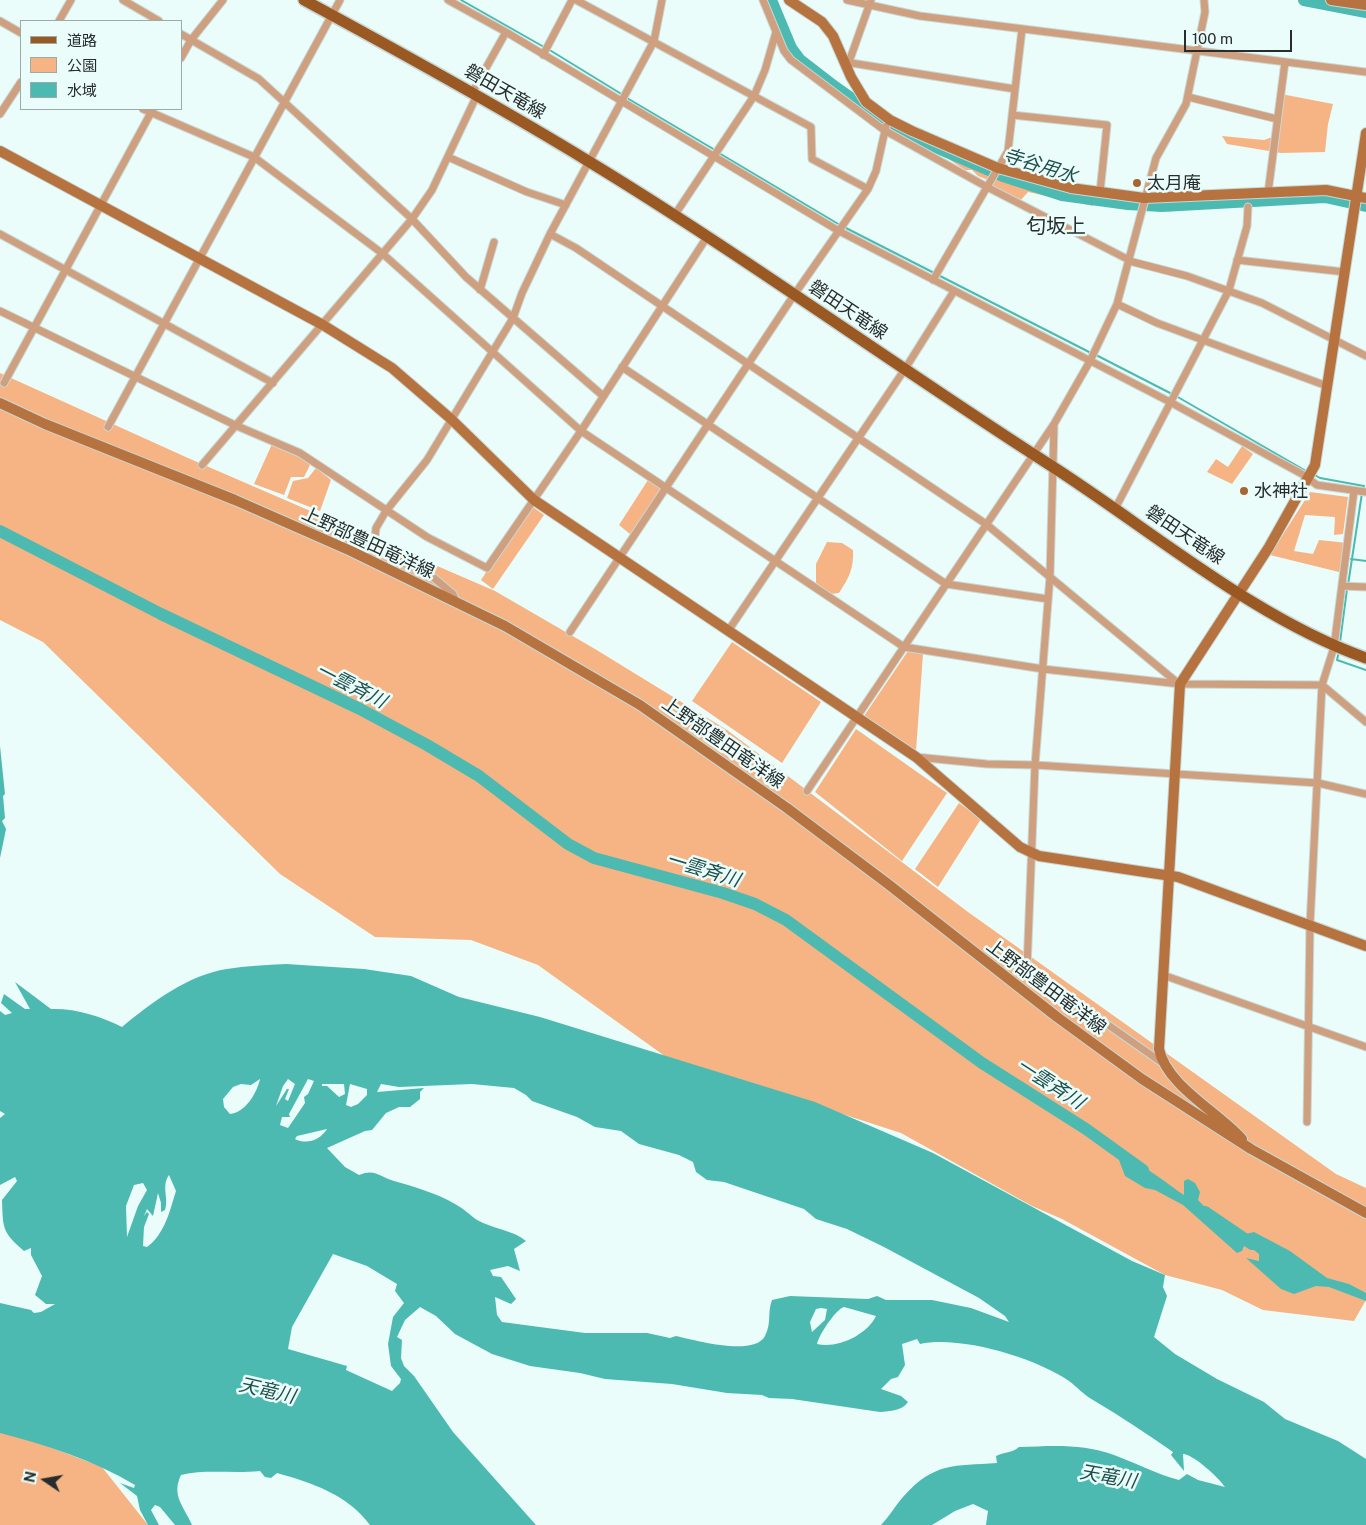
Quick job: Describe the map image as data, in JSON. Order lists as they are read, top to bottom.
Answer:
{
  "streets": {
    "main road": ["磐田天竜線"],
    "street": ["上野部豊田竜洋線"]
  },
  "districts": ["匂坂上"],
  "water": ["寺谷用水", "一雲斉川", "天竜川"],
  "places": ["太月庵", "水神社"],
  "legend": ["道路", "公園", "水域"],
  "scale_bar": "100 m",
  "north": "left"
}
